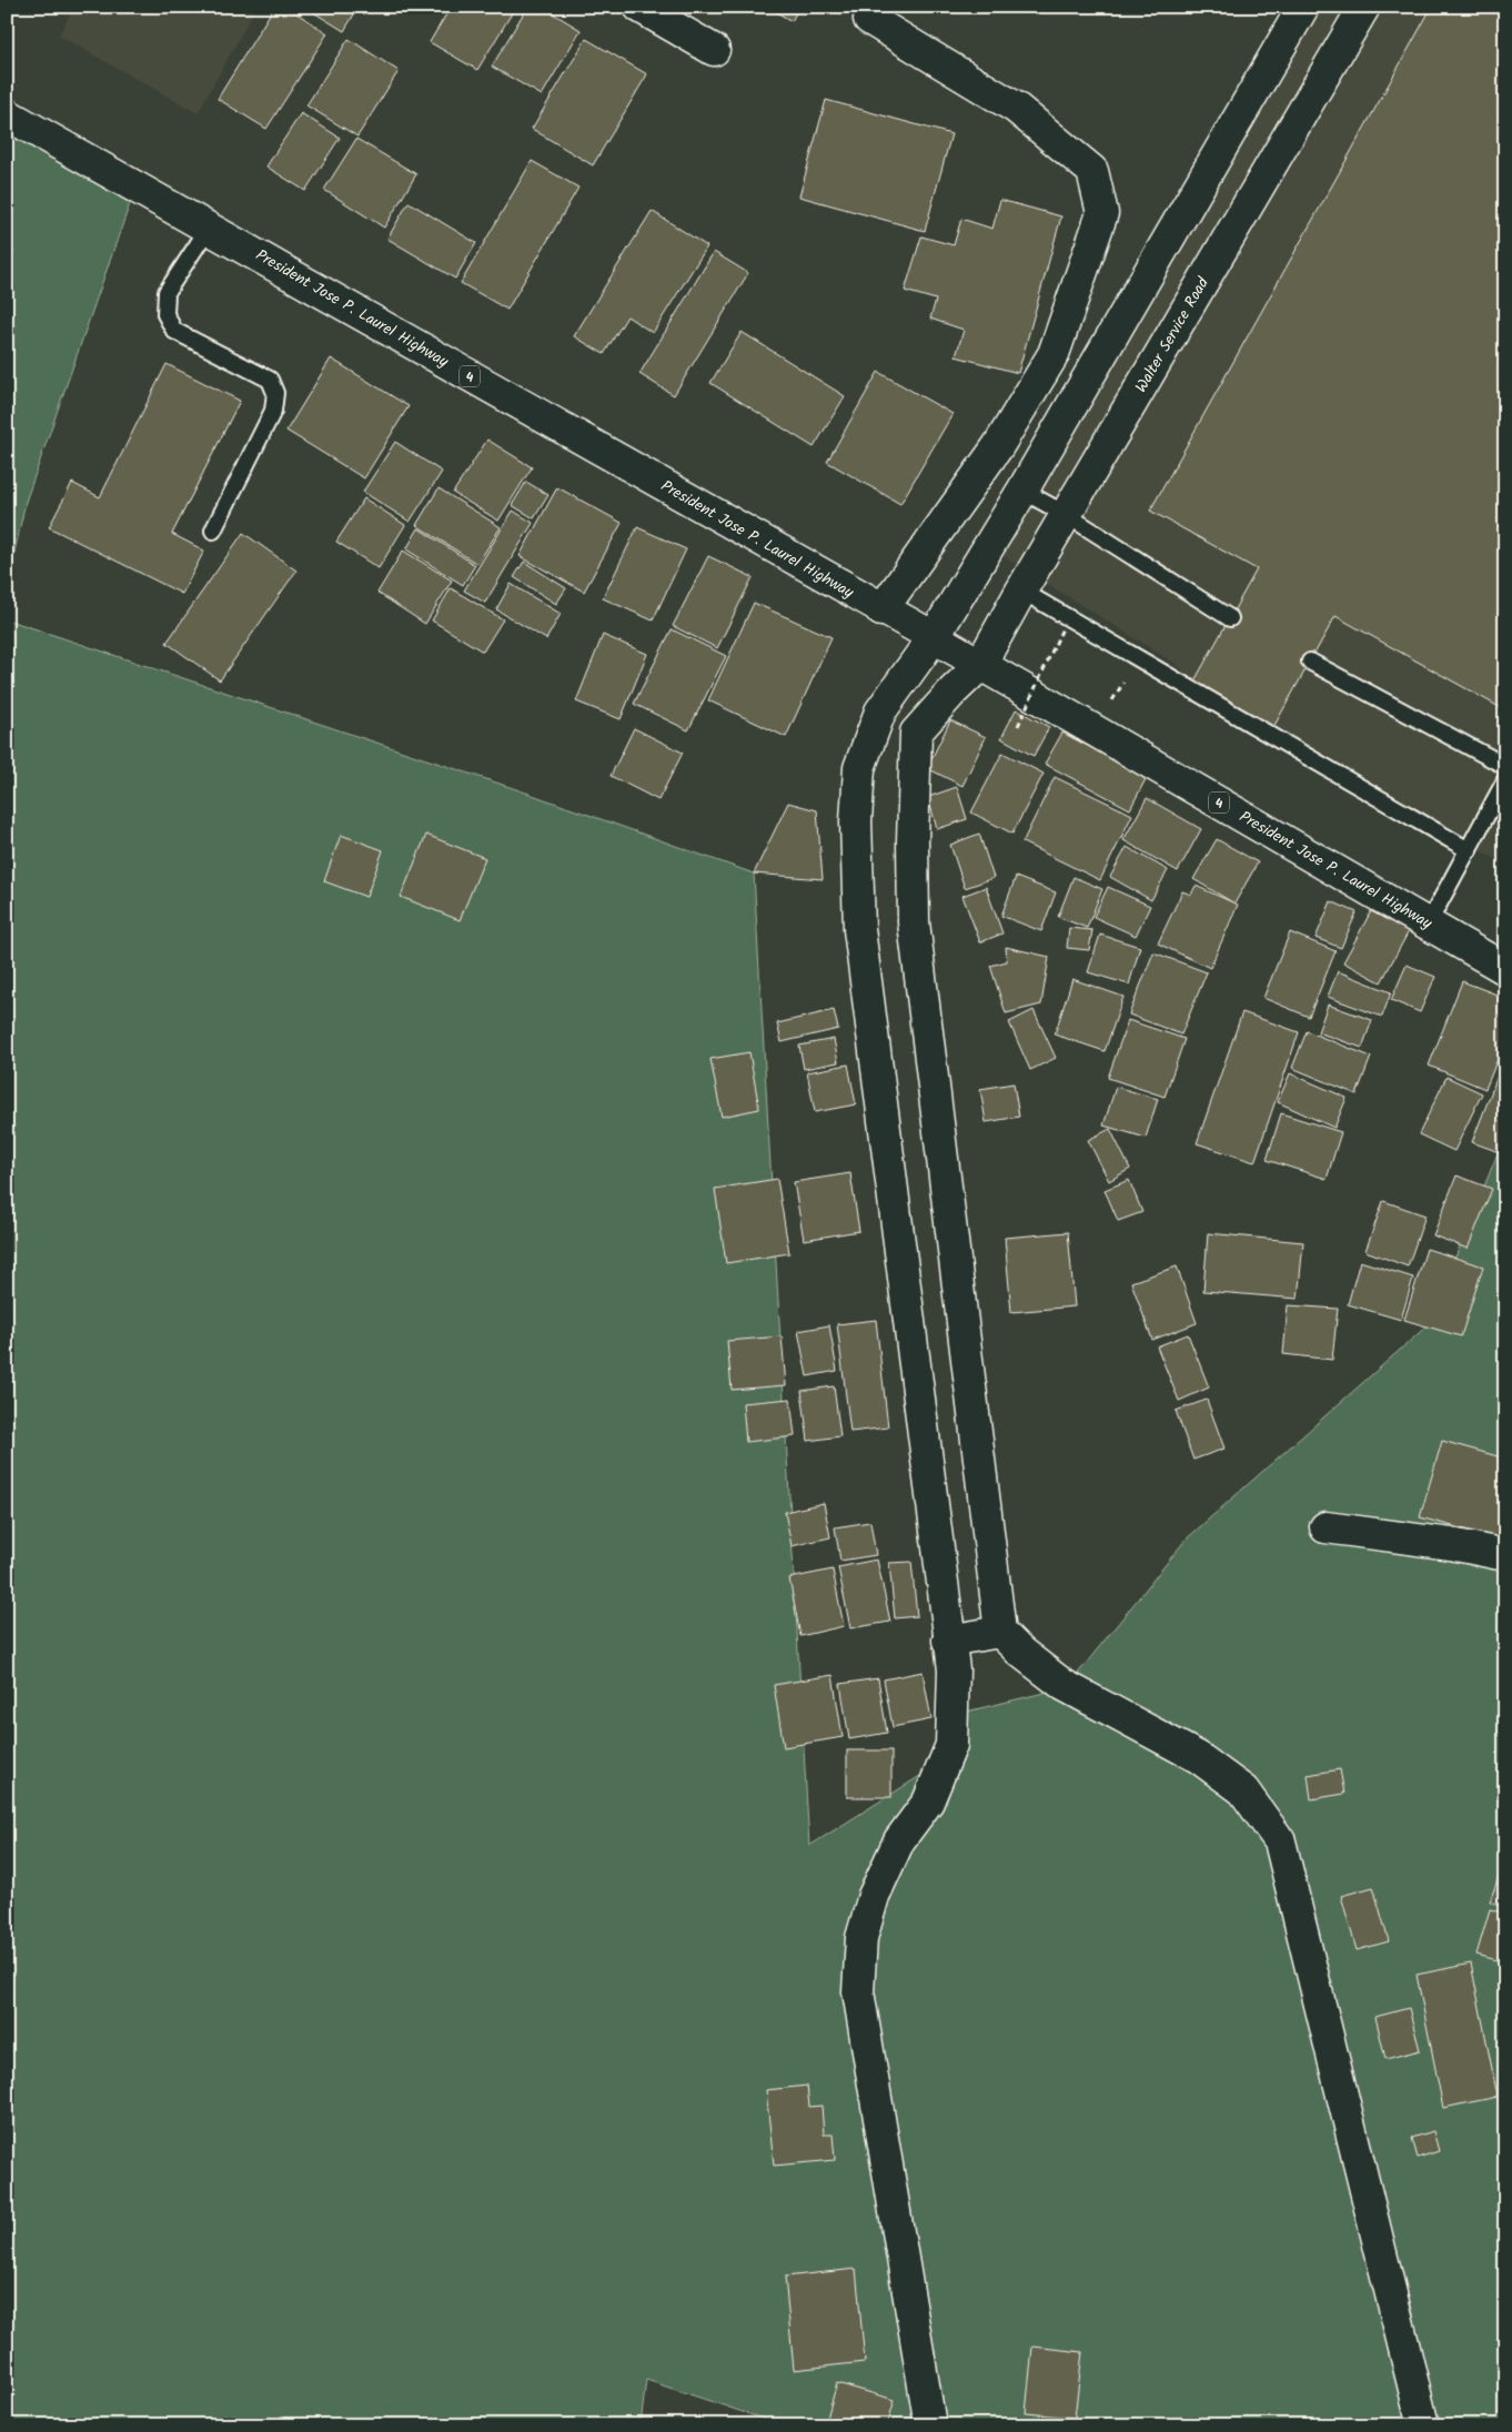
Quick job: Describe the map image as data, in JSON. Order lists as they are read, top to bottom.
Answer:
{
  "streets": {
    "main road": ["President Jose P. Laurel Highway", "Walter Service Road", "4"]
  },
  "crossings": [
    ["President Jose P. Laurel Highway", "Walter Service Road"]
  ]
}
